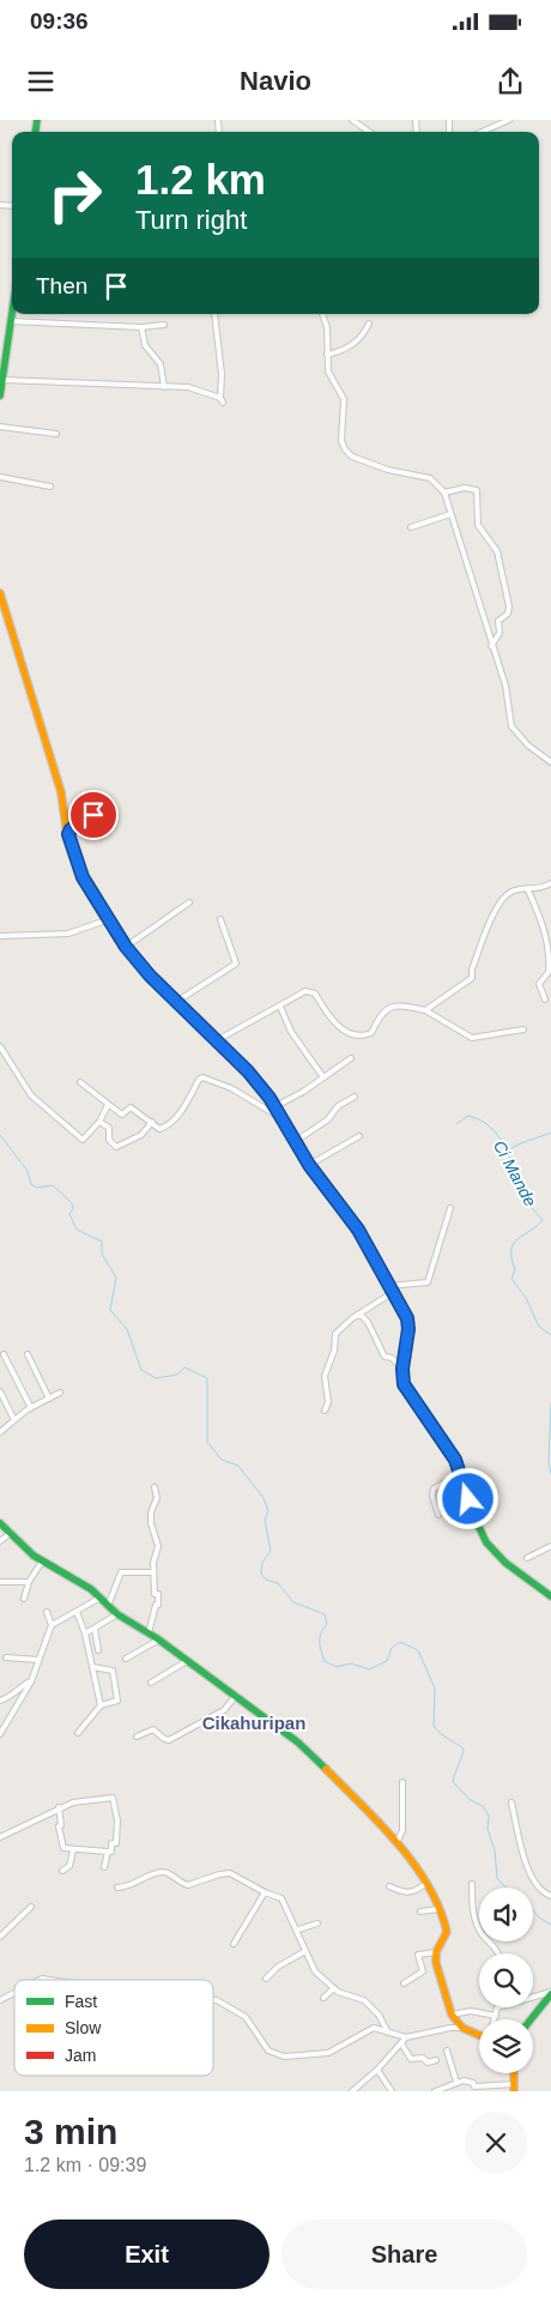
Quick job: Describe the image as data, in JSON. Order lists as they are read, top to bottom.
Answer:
{
  "districts": ["Cikahuripan"],
  "water": ["Ci Mande"],
  "legend": ["Fast", "Slow", "Jam"],
  "page": {
    "status": "09:36",
    "header": "Navio",
    "turn": ["1.2 km", "Turn right"],
    "then": "Then",
    "heading": ["3 min", "1.2 km · 09:39"],
    "buttons": ["Exit", "Share"]
  }
}
